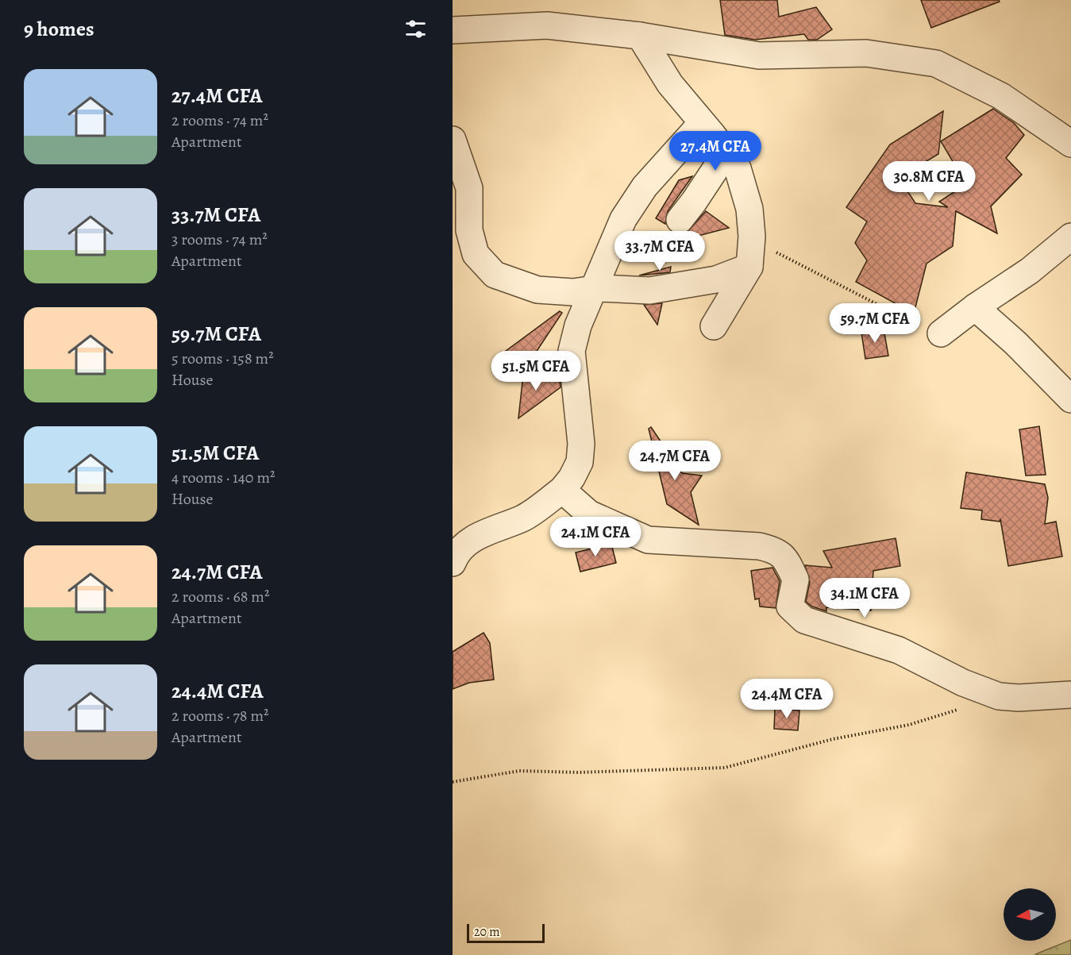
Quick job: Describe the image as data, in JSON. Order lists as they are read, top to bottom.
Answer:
{
  "scale_bar": "20 m",
  "north": "left",
  "page": {
    "heading": "9 homes",
    "list": [
      {
        "name": "27.4M CFA",
        "note": "2 rooms · 74 m² · Apartment"
      },
      {
        "name": "33.7M CFA",
        "note": "3 rooms · 74 m² · Apartment"
      },
      {
        "name": "59.7M CFA",
        "note": "5 rooms · 158 m² · House"
      },
      {
        "name": "51.5M CFA",
        "note": "4 rooms · 140 m² · House"
      },
      {
        "name": "24.7M CFA",
        "note": "2 rooms · 68 m² · Apartment"
      },
      {
        "name": "24.4M CFA",
        "note": "2 rooms · 78 m² · Apartment"
      }
    ],
    "price": [
      "27.4M CFA",
      "30.8M CFA",
      "33.7M CFA",
      "59.7M CFA",
      "51.5M CFA",
      "24.7M CFA",
      "24.1M CFA",
      "34.1M CFA",
      "24.4M CFA"
    ],
    "scale": "20 m"
  }
}
